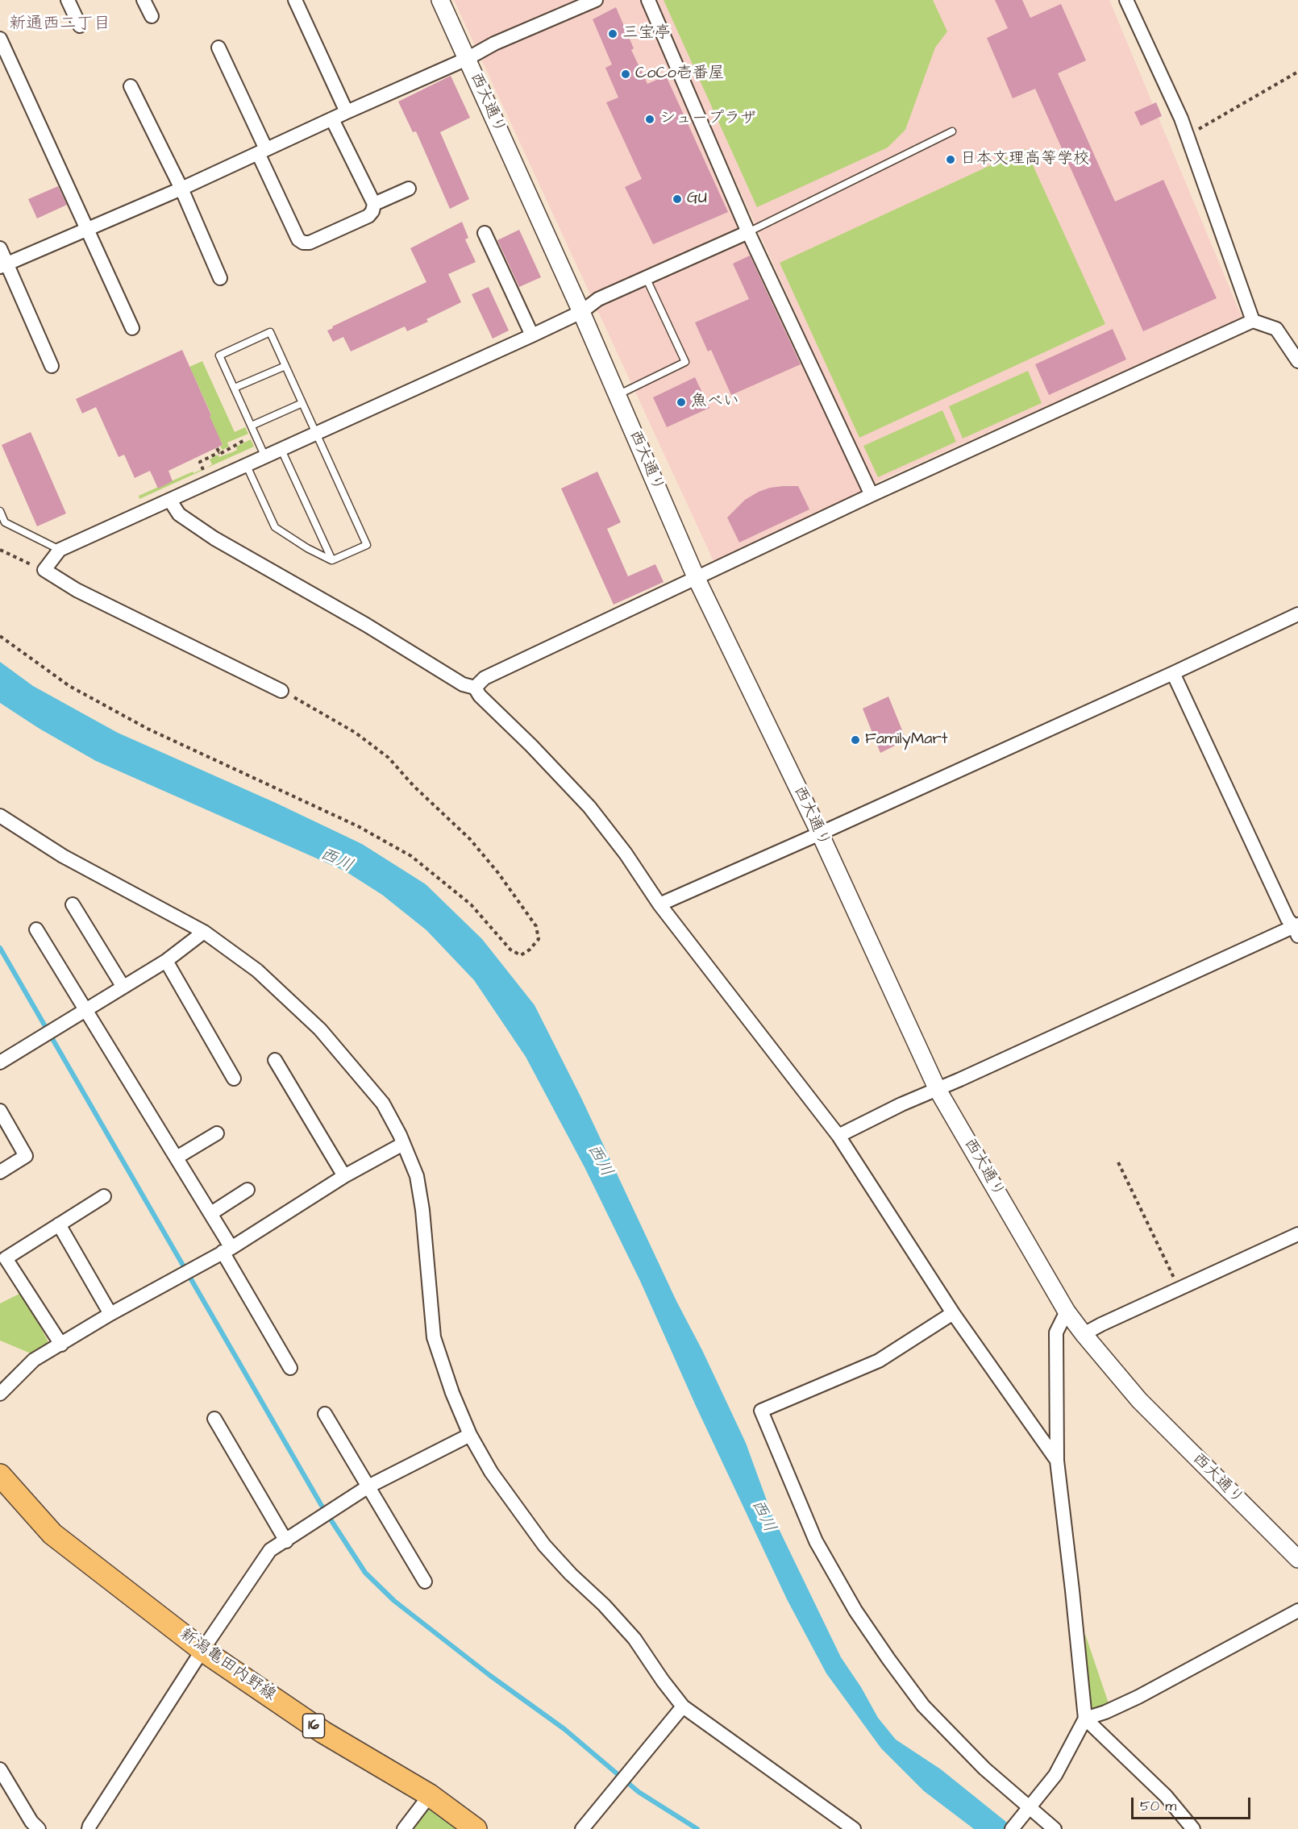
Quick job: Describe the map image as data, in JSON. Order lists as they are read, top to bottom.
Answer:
{
  "streets": {
    "main road": ["新潟亀田内野線", "16"],
    "street": ["西大通り"]
  },
  "districts": ["新通西二丁目"],
  "water": ["西川"],
  "places": [
    "三宝亭",
    "CoCo壱番屋",
    "シュープラザ",
    "日本文理高等学校",
    "GU",
    "魚べい",
    "FamilyMart"
  ],
  "scale_bar": "50 m"
}
